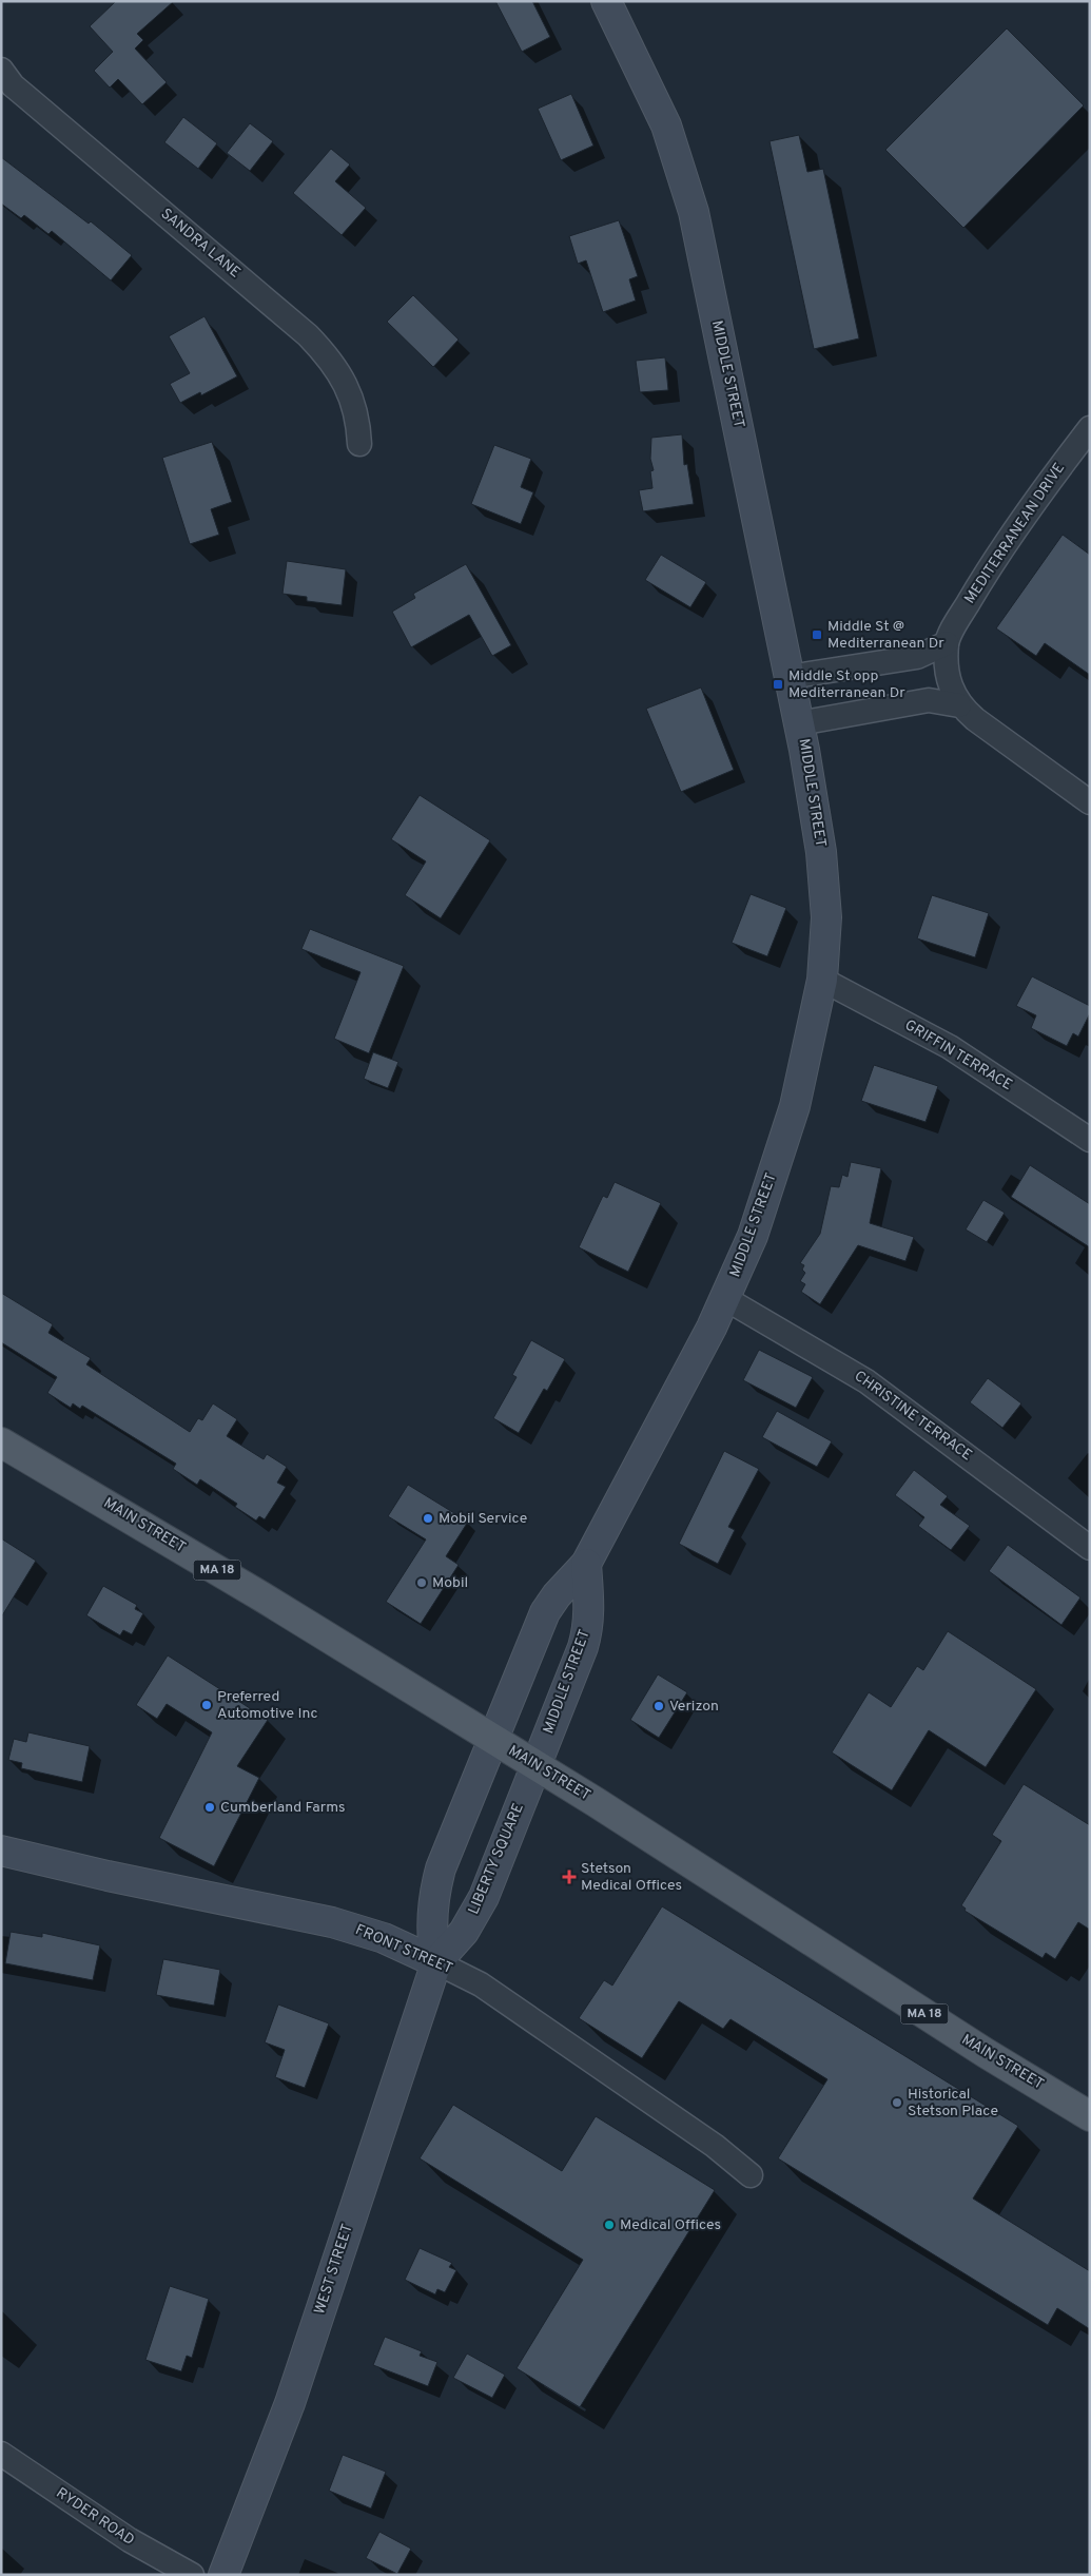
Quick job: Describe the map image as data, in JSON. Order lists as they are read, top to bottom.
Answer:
{
  "streets": {
    "main road": [
      "MIDDLE STREET",
      "MAIN STREET",
      "MA 18",
      "LIBERTY SQUARE",
      "FRONT STREET",
      "WEST STREET"
    ],
    "street": [
      "SANDRA LANE",
      "MEDITERRANEAN DRIVE",
      "GRIFFIN TERRACE",
      "CHRISTINE TERRACE",
      "RYDER ROAD"
    ]
  },
  "crossings": [
    ["MIDDLE STREET", "GRIFFIN TERRACE"],
    ["MIDDLE STREET", "CHRISTINE TERRACE"],
    ["MIDDLE STREET", "MAIN STREET"],
    ["MIDDLE STREET", "LIBERTY SQUARE"],
    ["MAIN STREET", "LIBERTY SQUARE"],
    ["LIBERTY SQUARE", "FRONT STREET"],
    ["LIBERTY SQUARE", "WEST STREET"],
    ["FRONT STREET", "WEST STREET"]
  ],
  "places": {
    "transit": ["Middle St @ Mediterranean Dr", "Middle St opp Mediterranean Dr"],
    "other": [
      "Mobil Service",
      "Mobil",
      "Preferred Automotive Inc",
      "Verizon",
      "Cumberland Farms",
      "Historical Stetson Place",
      "Medical Offices"
    ],
    "health": ["Stetson Medical Offices"]
  }
}
